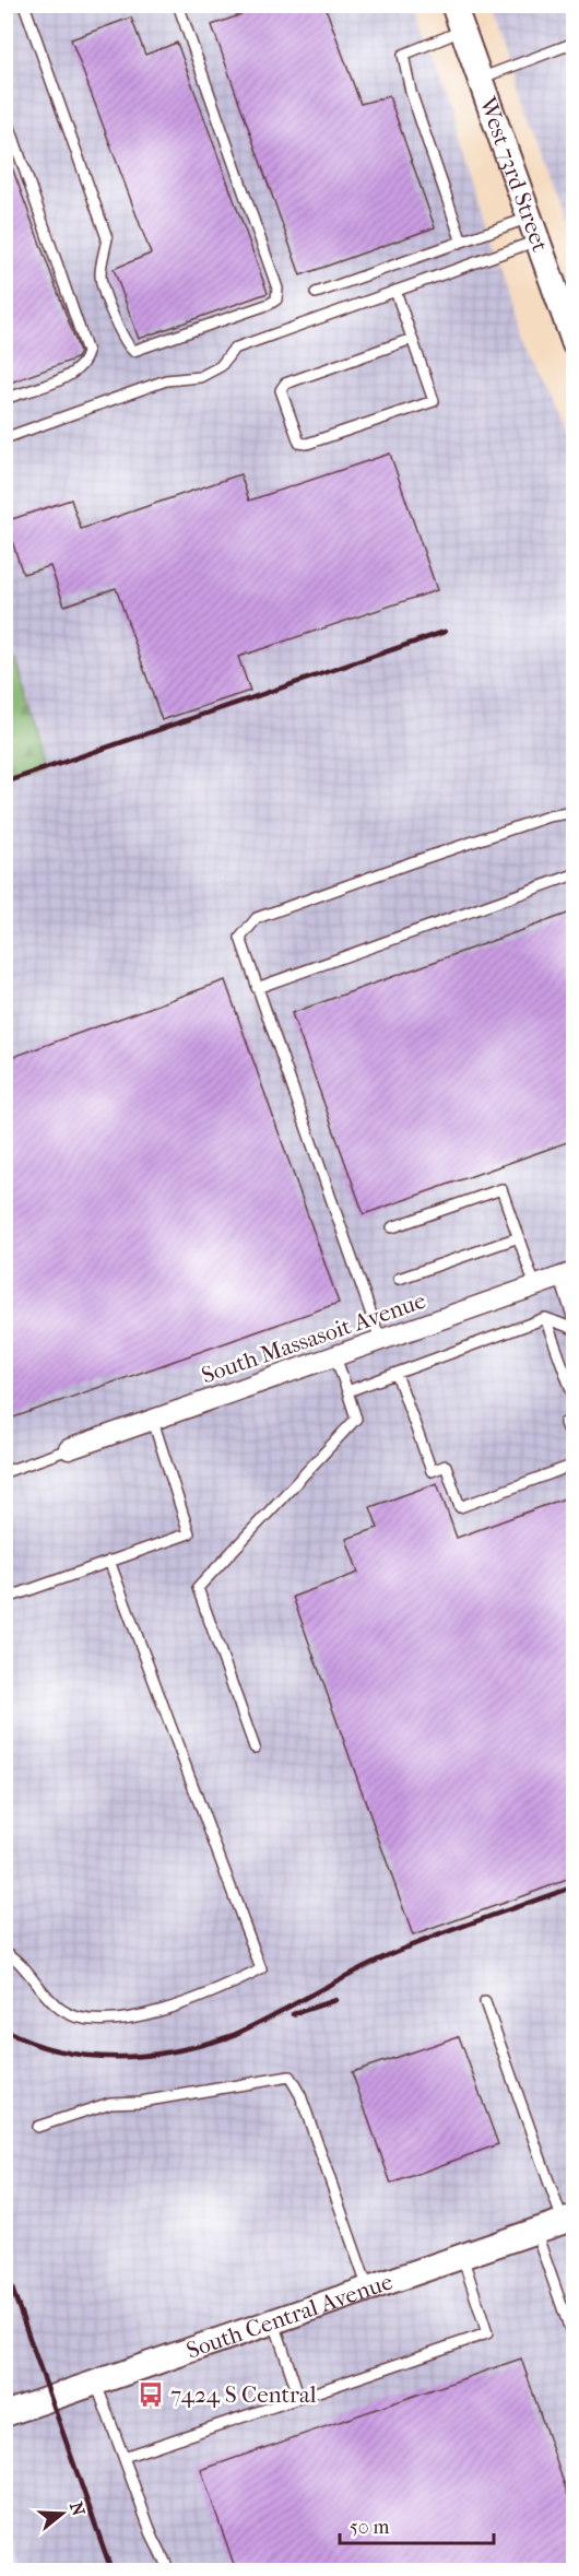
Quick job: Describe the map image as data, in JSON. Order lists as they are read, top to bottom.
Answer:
{
  "streets": {
    "street": ["West 73rd Street", "South Massasoit Avenue", "South Central Avenue"]
  },
  "places": {
    "bus stop": ["7424 S Central"]
  },
  "scale_bar": "50 m",
  "north": "right"
}
